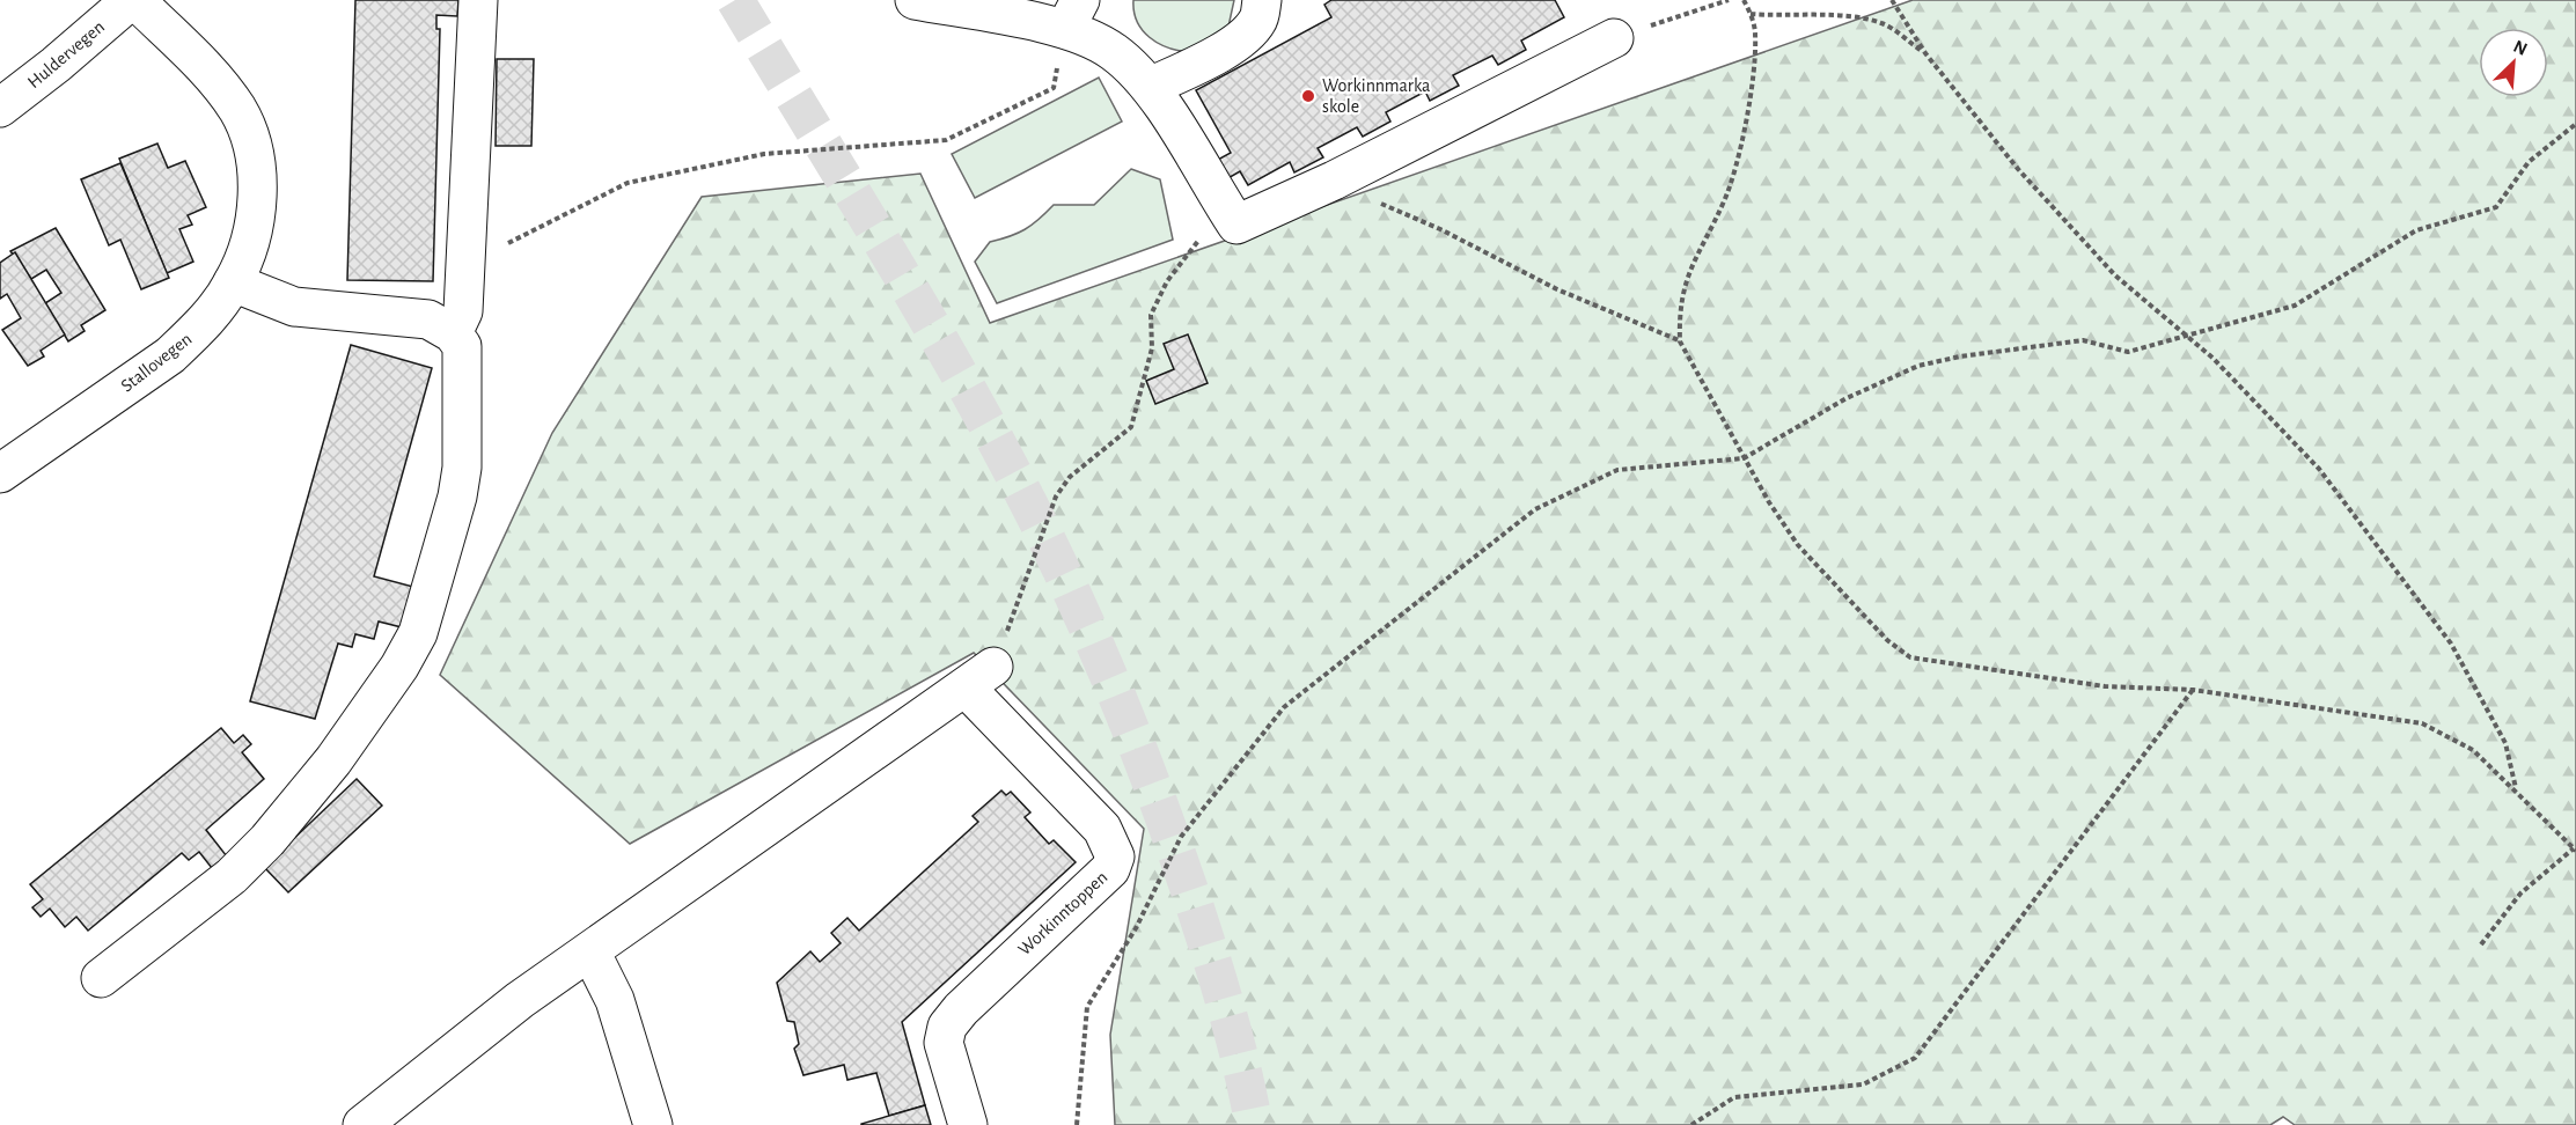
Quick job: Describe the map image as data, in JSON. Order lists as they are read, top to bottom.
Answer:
{
  "streets": {
    "street": ["Huldervegen", "Stallovegen", "Workinntoppen"]
  },
  "crossings": [
    ["Huldervegen", "Stallovegen"]
  ],
  "places": ["Workinnmarka skole"],
  "north": "top right"
}
